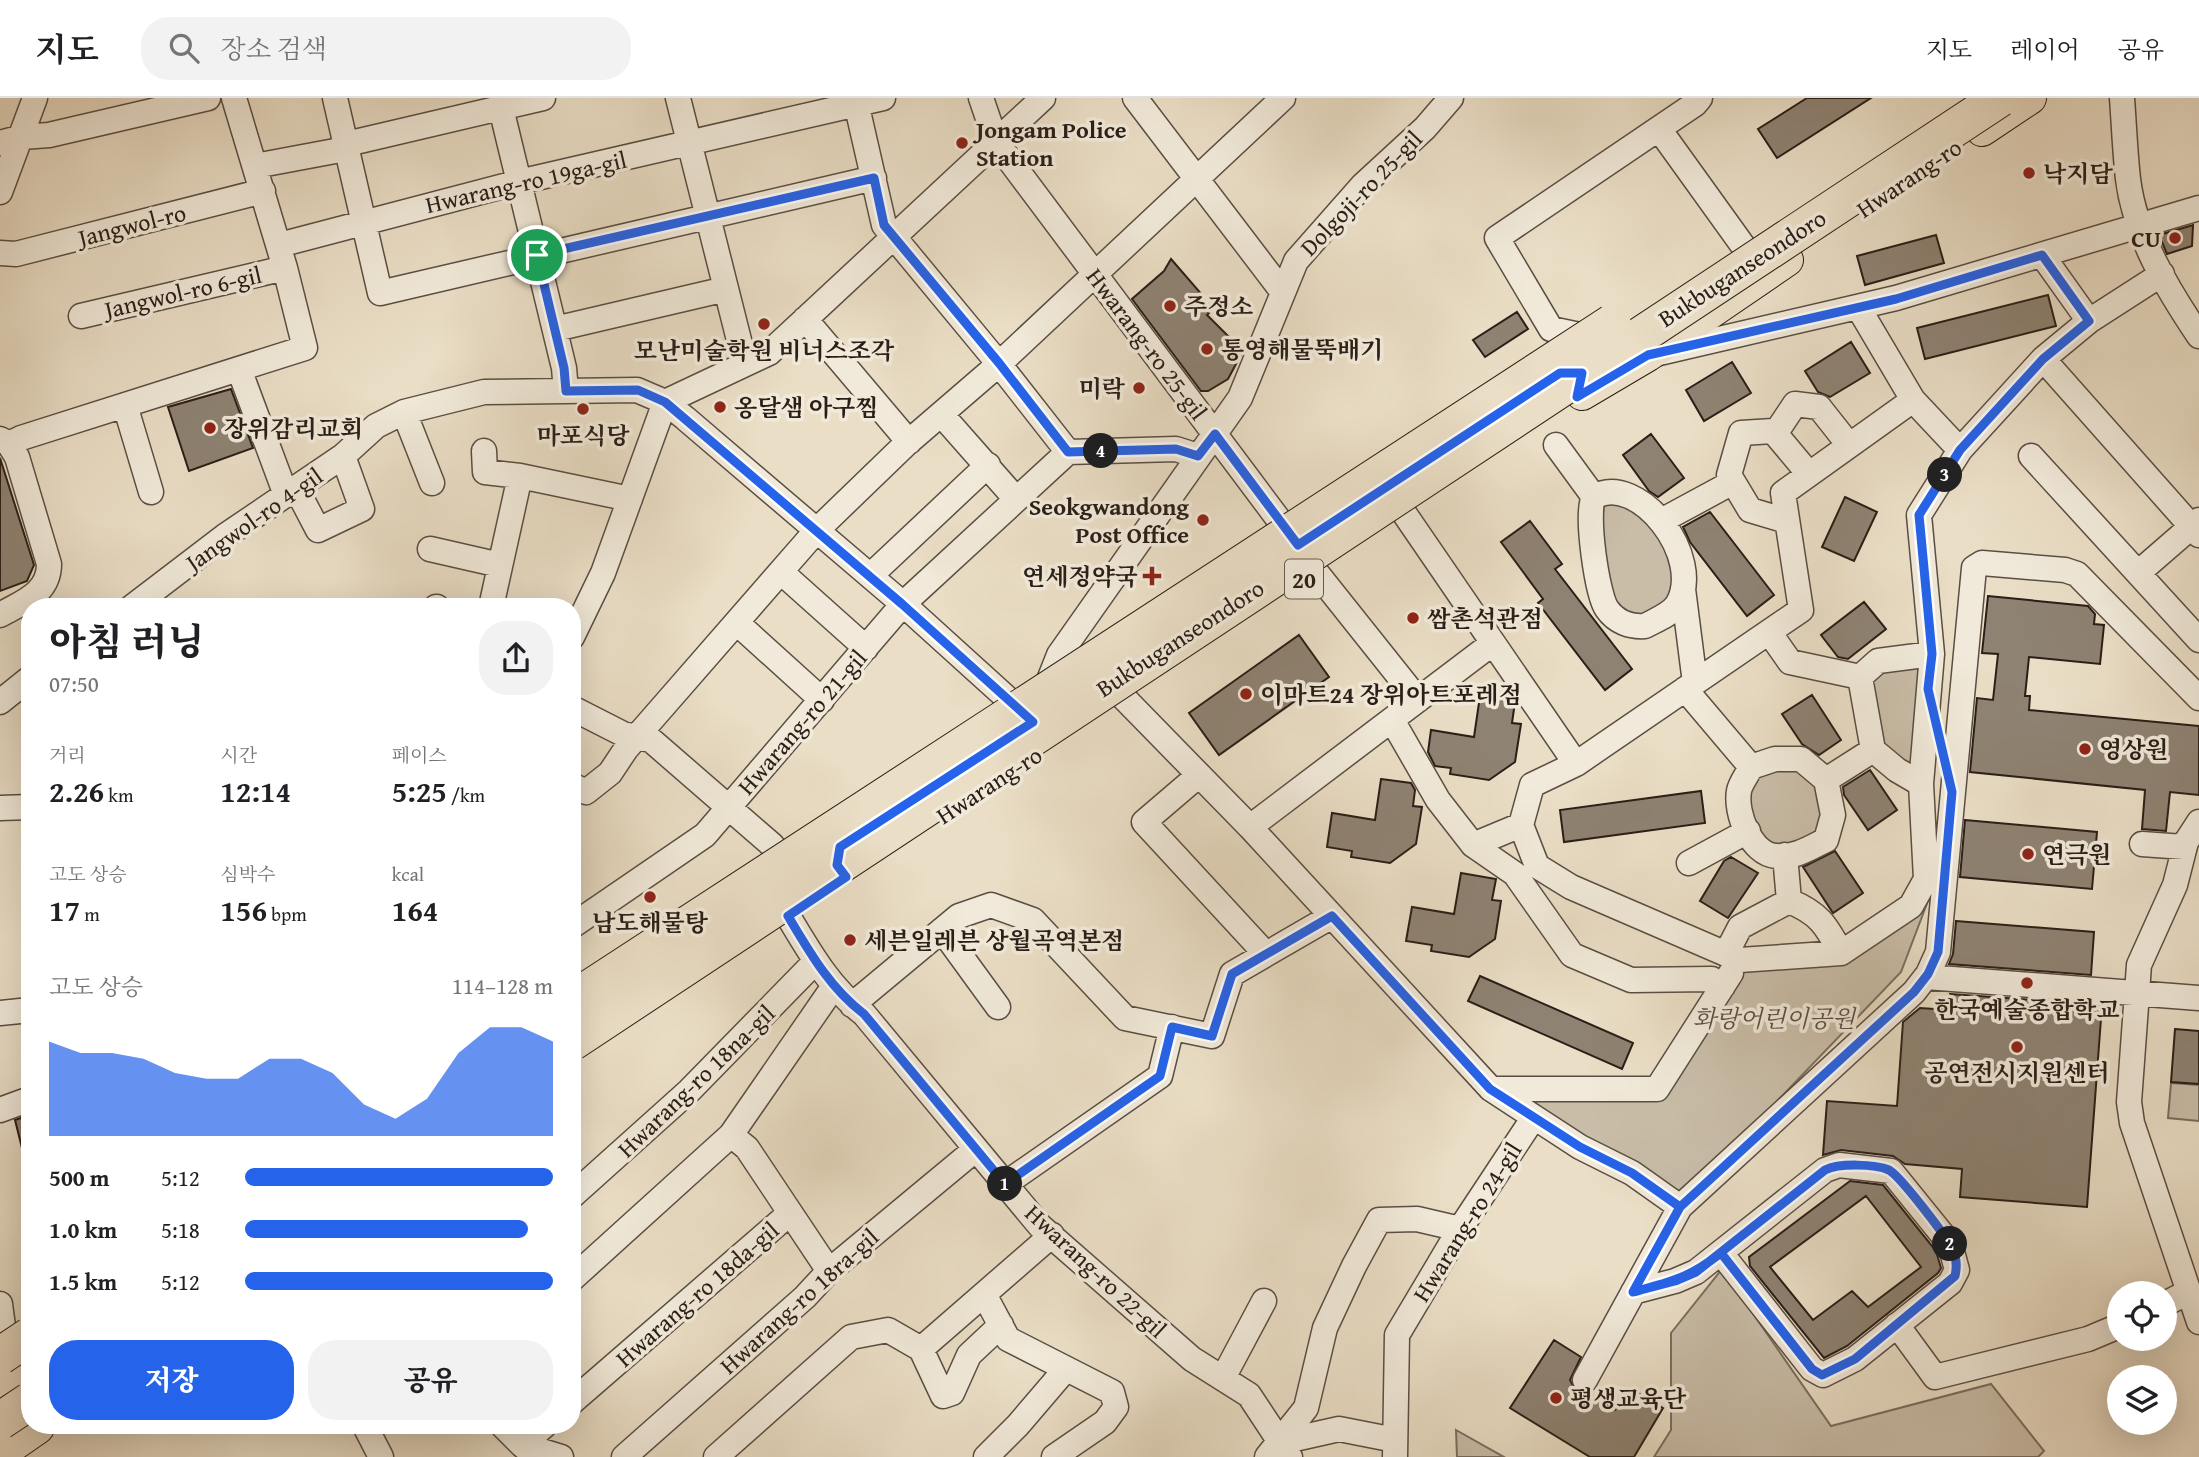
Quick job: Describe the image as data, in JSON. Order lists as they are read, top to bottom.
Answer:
{
  "streets": {
    "highway": ["Bukbuganseondoro"],
    "main road": ["Hwarang-ro", "20"],
    "street": [
      "Hwarang-ro 19ga-gil",
      "Dolgoji-ro 25-gil",
      "Jangwol-ro",
      "Jangwol-ro 6-gil",
      "Hwarang-ro 25-gil",
      "Jangwol-ro 4-gil",
      "Hwarang-ro 21-gil",
      "Hwarang-ro 18na-gil",
      "Hwarang-ro 24-gil",
      "Hwarang-ro 22-gil",
      "Hwarang-ro 18da-gil",
      "Hwarang-ro 18ra-gil"
    ]
  },
  "crossings": [
    ["Hwarang-ro", "Dolgoji-ro 25-gil"],
    ["Hwarang-ro", "Hwarang-ro 25-gil"],
    ["Hwarang-ro", "Jangwol-ro 4-gil"],
    ["Hwarang-ro", "Hwarang-ro 24-gil"],
    ["Hwarang-ro", "Hwarang-ro 22-gil"],
    ["Hwarang-ro 19ga-gil", "Jangwol-ro 6-gil"],
    ["Dolgoji-ro 25-gil", "Hwarang-ro 25-gil"],
    ["Jangwol-ro", "Jangwol-ro 6-gil"],
    ["Jangwol-ro 4-gil", "Hwarang-ro 21-gil"],
    ["Hwarang-ro 18na-gil", "Hwarang-ro 22-gil"],
    ["Hwarang-ro 24-gil", "Hwarang-ro 22-gil"],
    ["Hwarang-ro 22-gil", "Hwarang-ro 18ra-gil"],
    ["Hwarang-ro 18da-gil", "Hwarang-ro 18ra-gil"]
  ],
  "parks": ["화랑어린이공원"],
  "places": {
    "other": [
      "Jongam Police Station",
      "낙지담",
      "CU",
      "주정소",
      "모난미술학원 비너스조각",
      "통영해물뚝배기",
      "미락",
      "옹달샘 아구찜",
      "마포식당",
      "장위감리교회",
      "Seokgwandong Post Office",
      "쌈촌석관점",
      "이마트24 장위아트포레점",
      "영상원",
      "연극원",
      "남도해물탕",
      "세븐일레븐 상월곡역본점",
      "한국예술종합학교",
      "공연전시지원센터",
      "평생교육단"
    ],
    "health": ["연세정약국"]
  },
  "page": {
    "header": "지도",
    "search": "장소 검색",
    "nav": ["지도", "레이어", "공유"],
    "pins": [
      "4",
      "3",
      "1",
      "2"
    ],
    "heading": ["아침 러닝", "07:50"],
    "stats": [
      ["거리", "2.26 km"],
      ["시간", "12:14"],
      ["페이스", "5:25 /km"],
      ["고도 상승", "17 m"],
      ["심박수", "156 bpm"],
      ["kcal", "164"]
    ],
    "chart": ["고도 상승", "114–128 m"],
    "list": [
      {
        "name": "500 m",
        "note": "5:12"
      },
      {
        "name": "1.0 km",
        "note": "5:18"
      },
      {
        "name": "1.5 km",
        "note": "5:12"
      }
    ],
    "buttons": ["저장", "공유"]
  }
}
